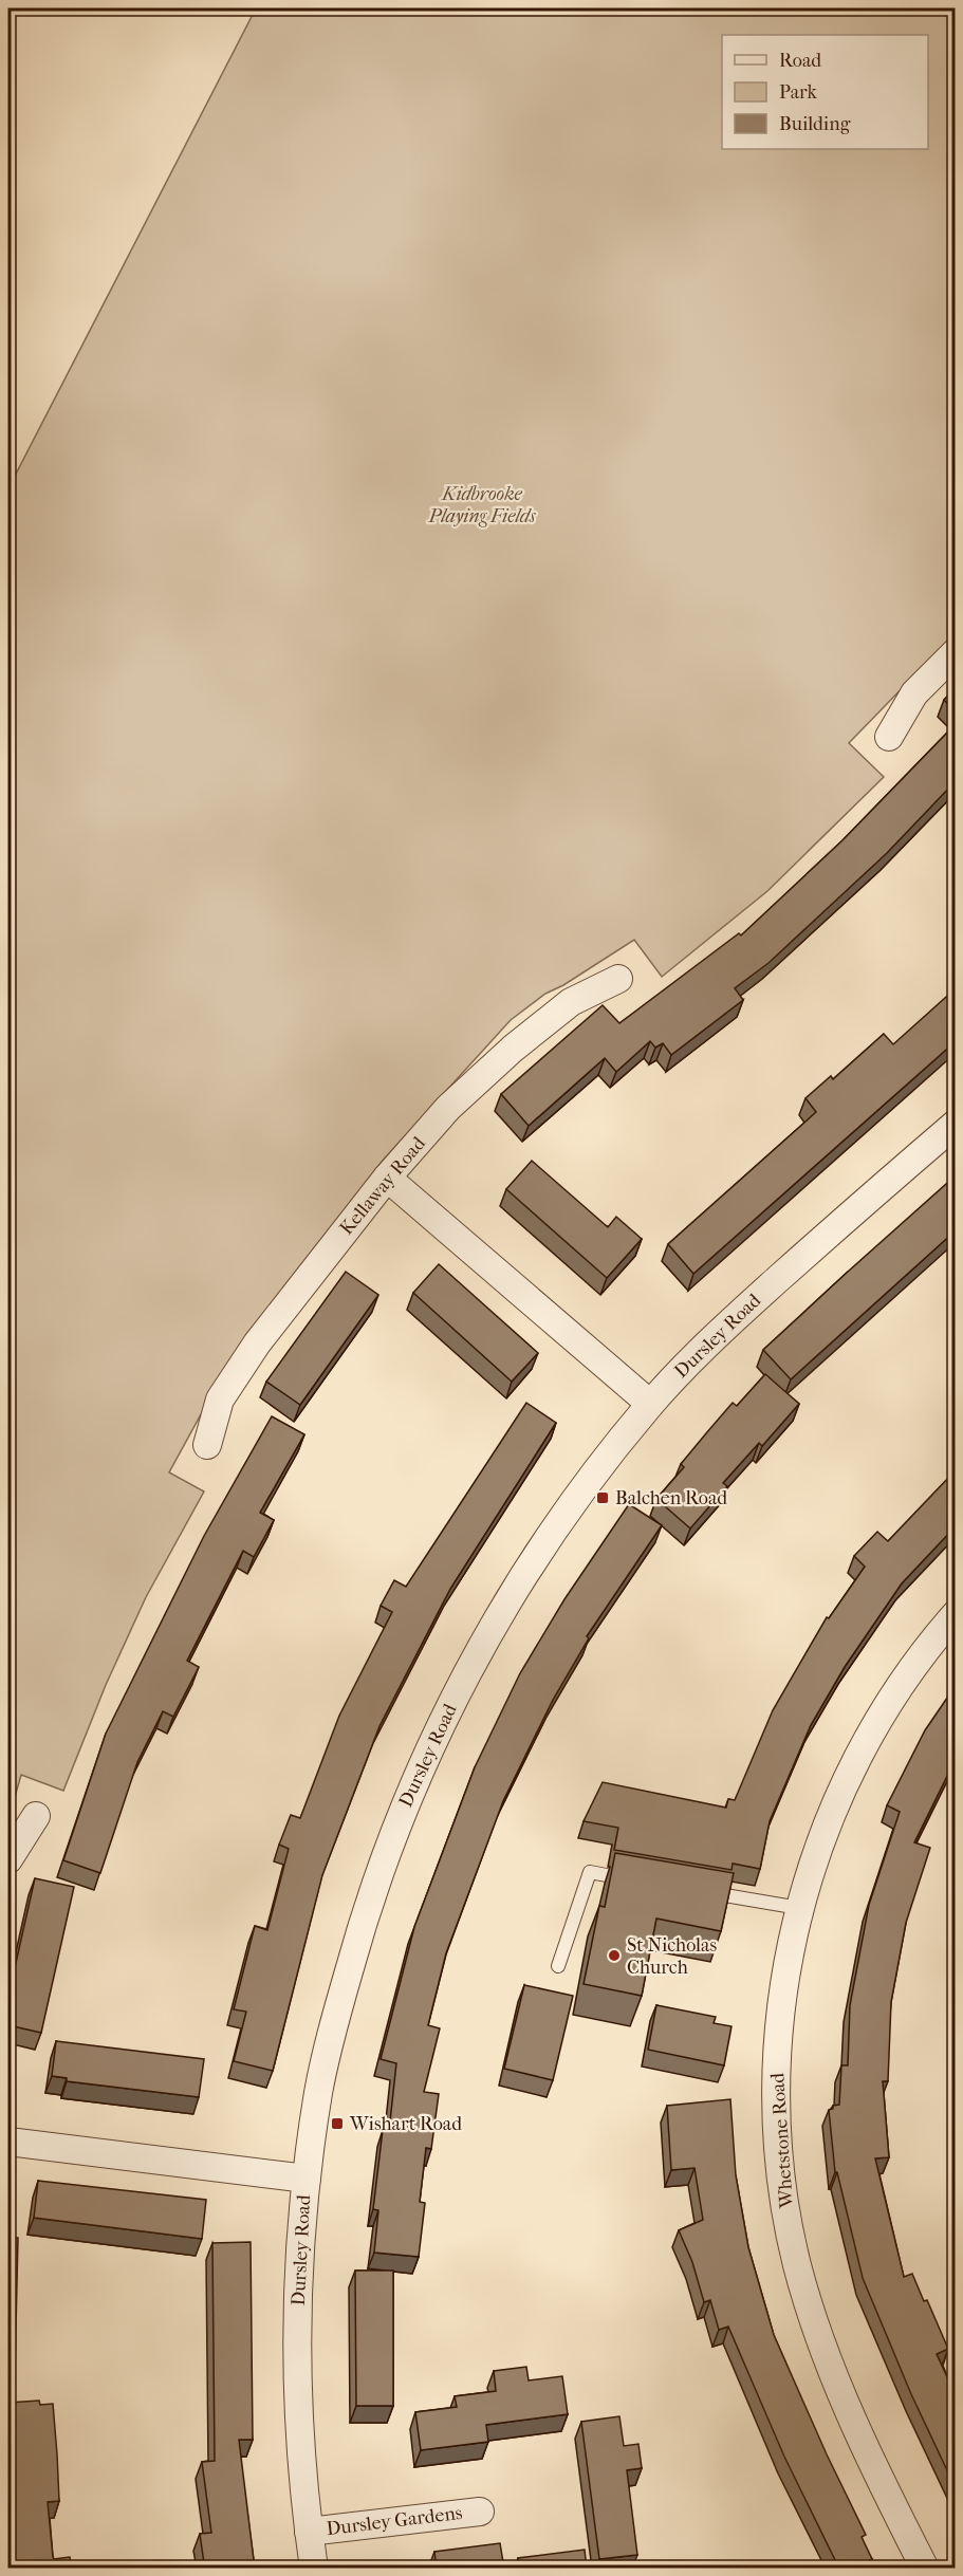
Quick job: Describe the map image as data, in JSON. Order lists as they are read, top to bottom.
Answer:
{
  "streets": {
    "street": [
      "Kellaway Road",
      "Dursley Road",
      "Whetstone Road",
      "Dursley Gardens"
    ]
  },
  "crossings": [
    ["Dursley Road", "Dursley Gardens"]
  ],
  "parks": ["Kidbrooke Playing Fields"],
  "places": {
    "transit": ["Balchen Road", "Wishart Road"],
    "other": ["St Nicholas Church"]
  },
  "legend": ["Road", "Park", "Building"]
}
